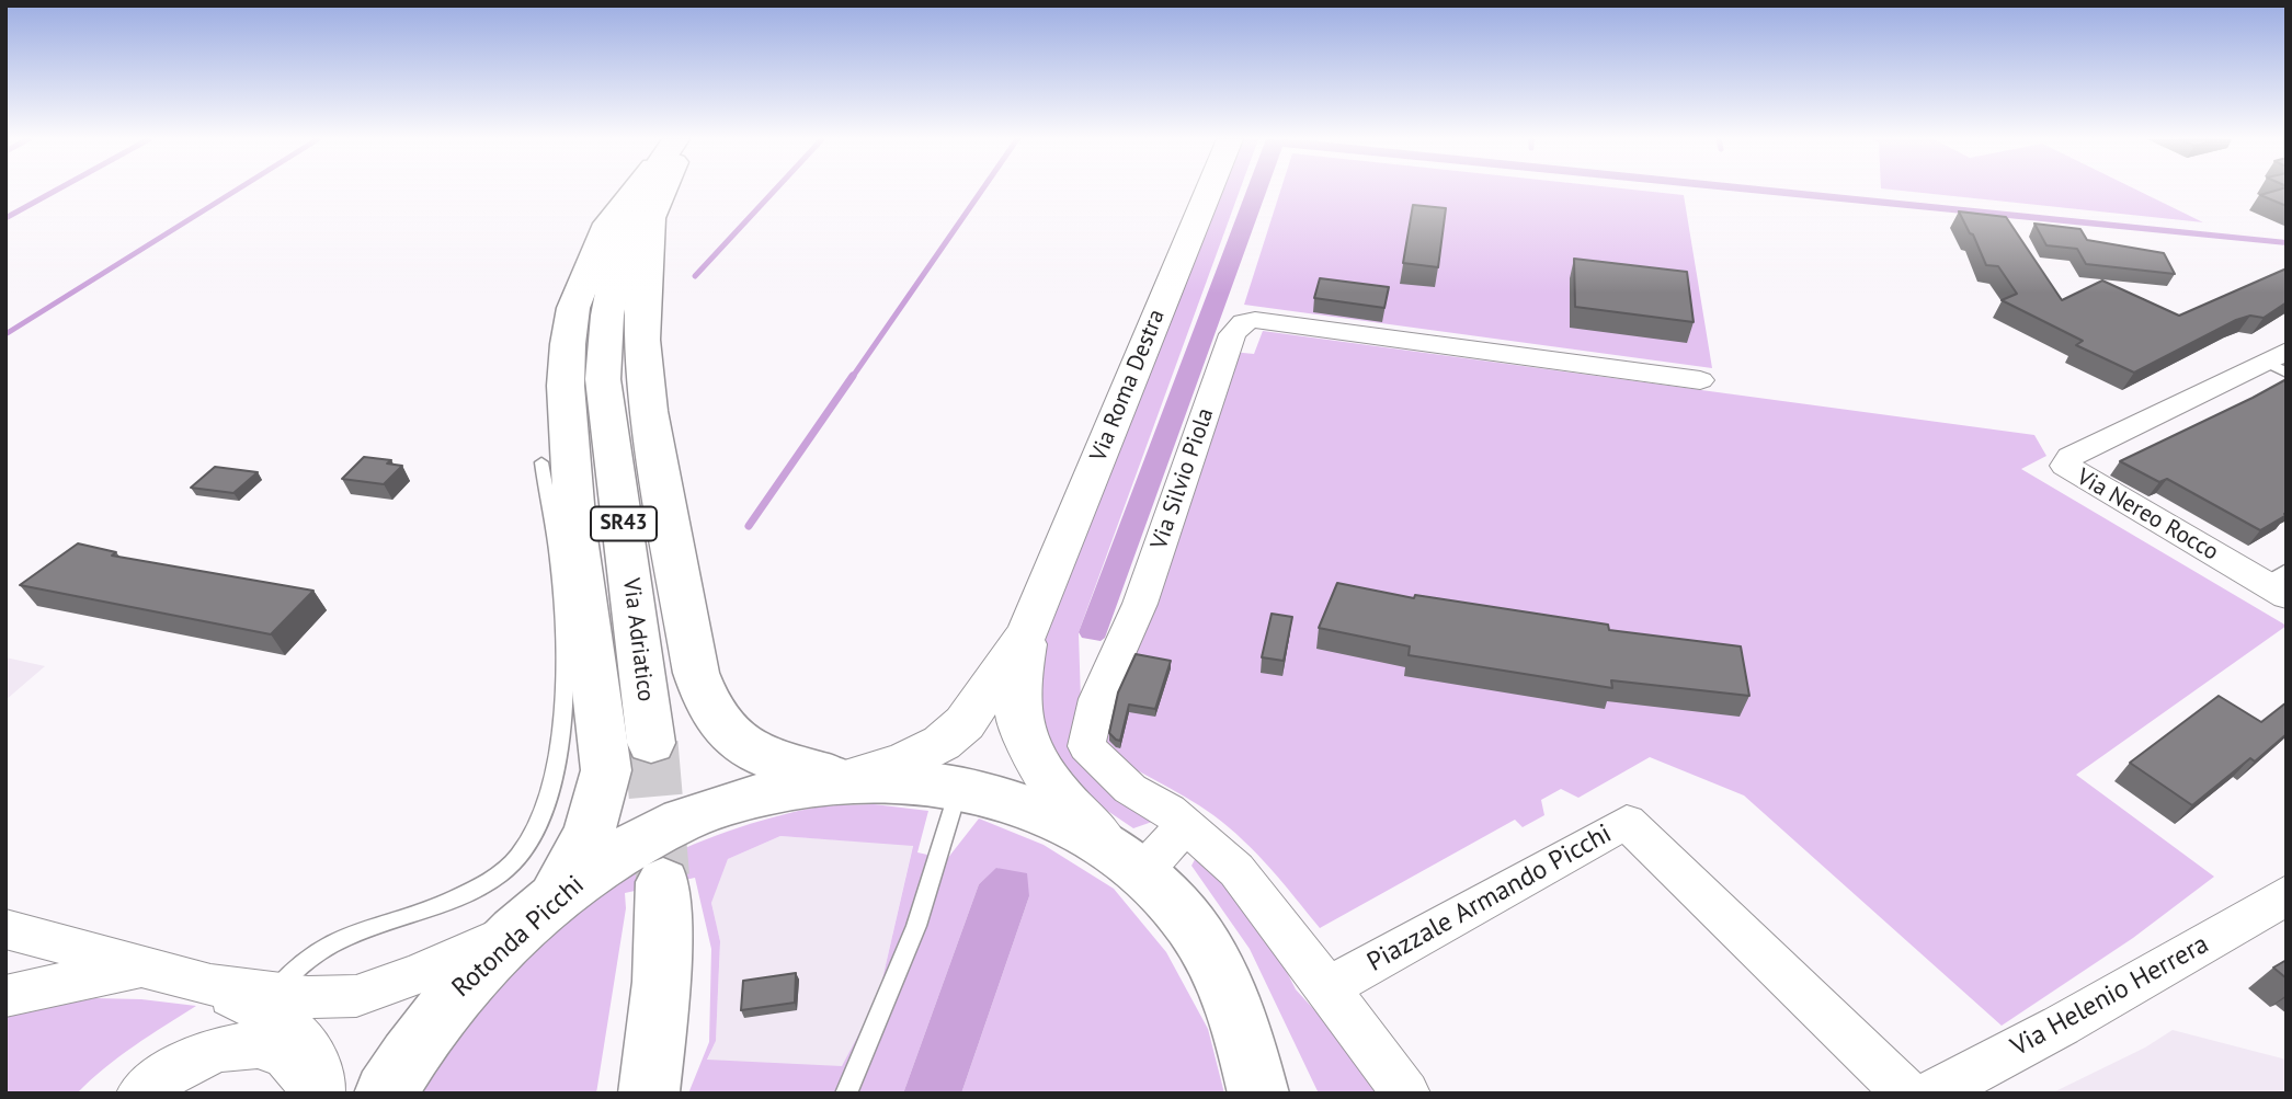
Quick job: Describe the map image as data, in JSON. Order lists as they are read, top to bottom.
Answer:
{
  "streets": {
    "main road": ["SR43", "Via Adriatico", "Rotonda Picchi"],
    "street": [
      "Via Roma Destra",
      "Via Silvio Piola",
      "Via Nereo Rocco",
      "Piazzale Armando Picchi",
      "Via Helenio Herrera"
    ]
  },
  "crossings": [
    ["Via Roma Destra", "Rotonda Picchi"],
    ["Via Silvio Piola", "Piazzale Armando Picchi"]
  ]
}
